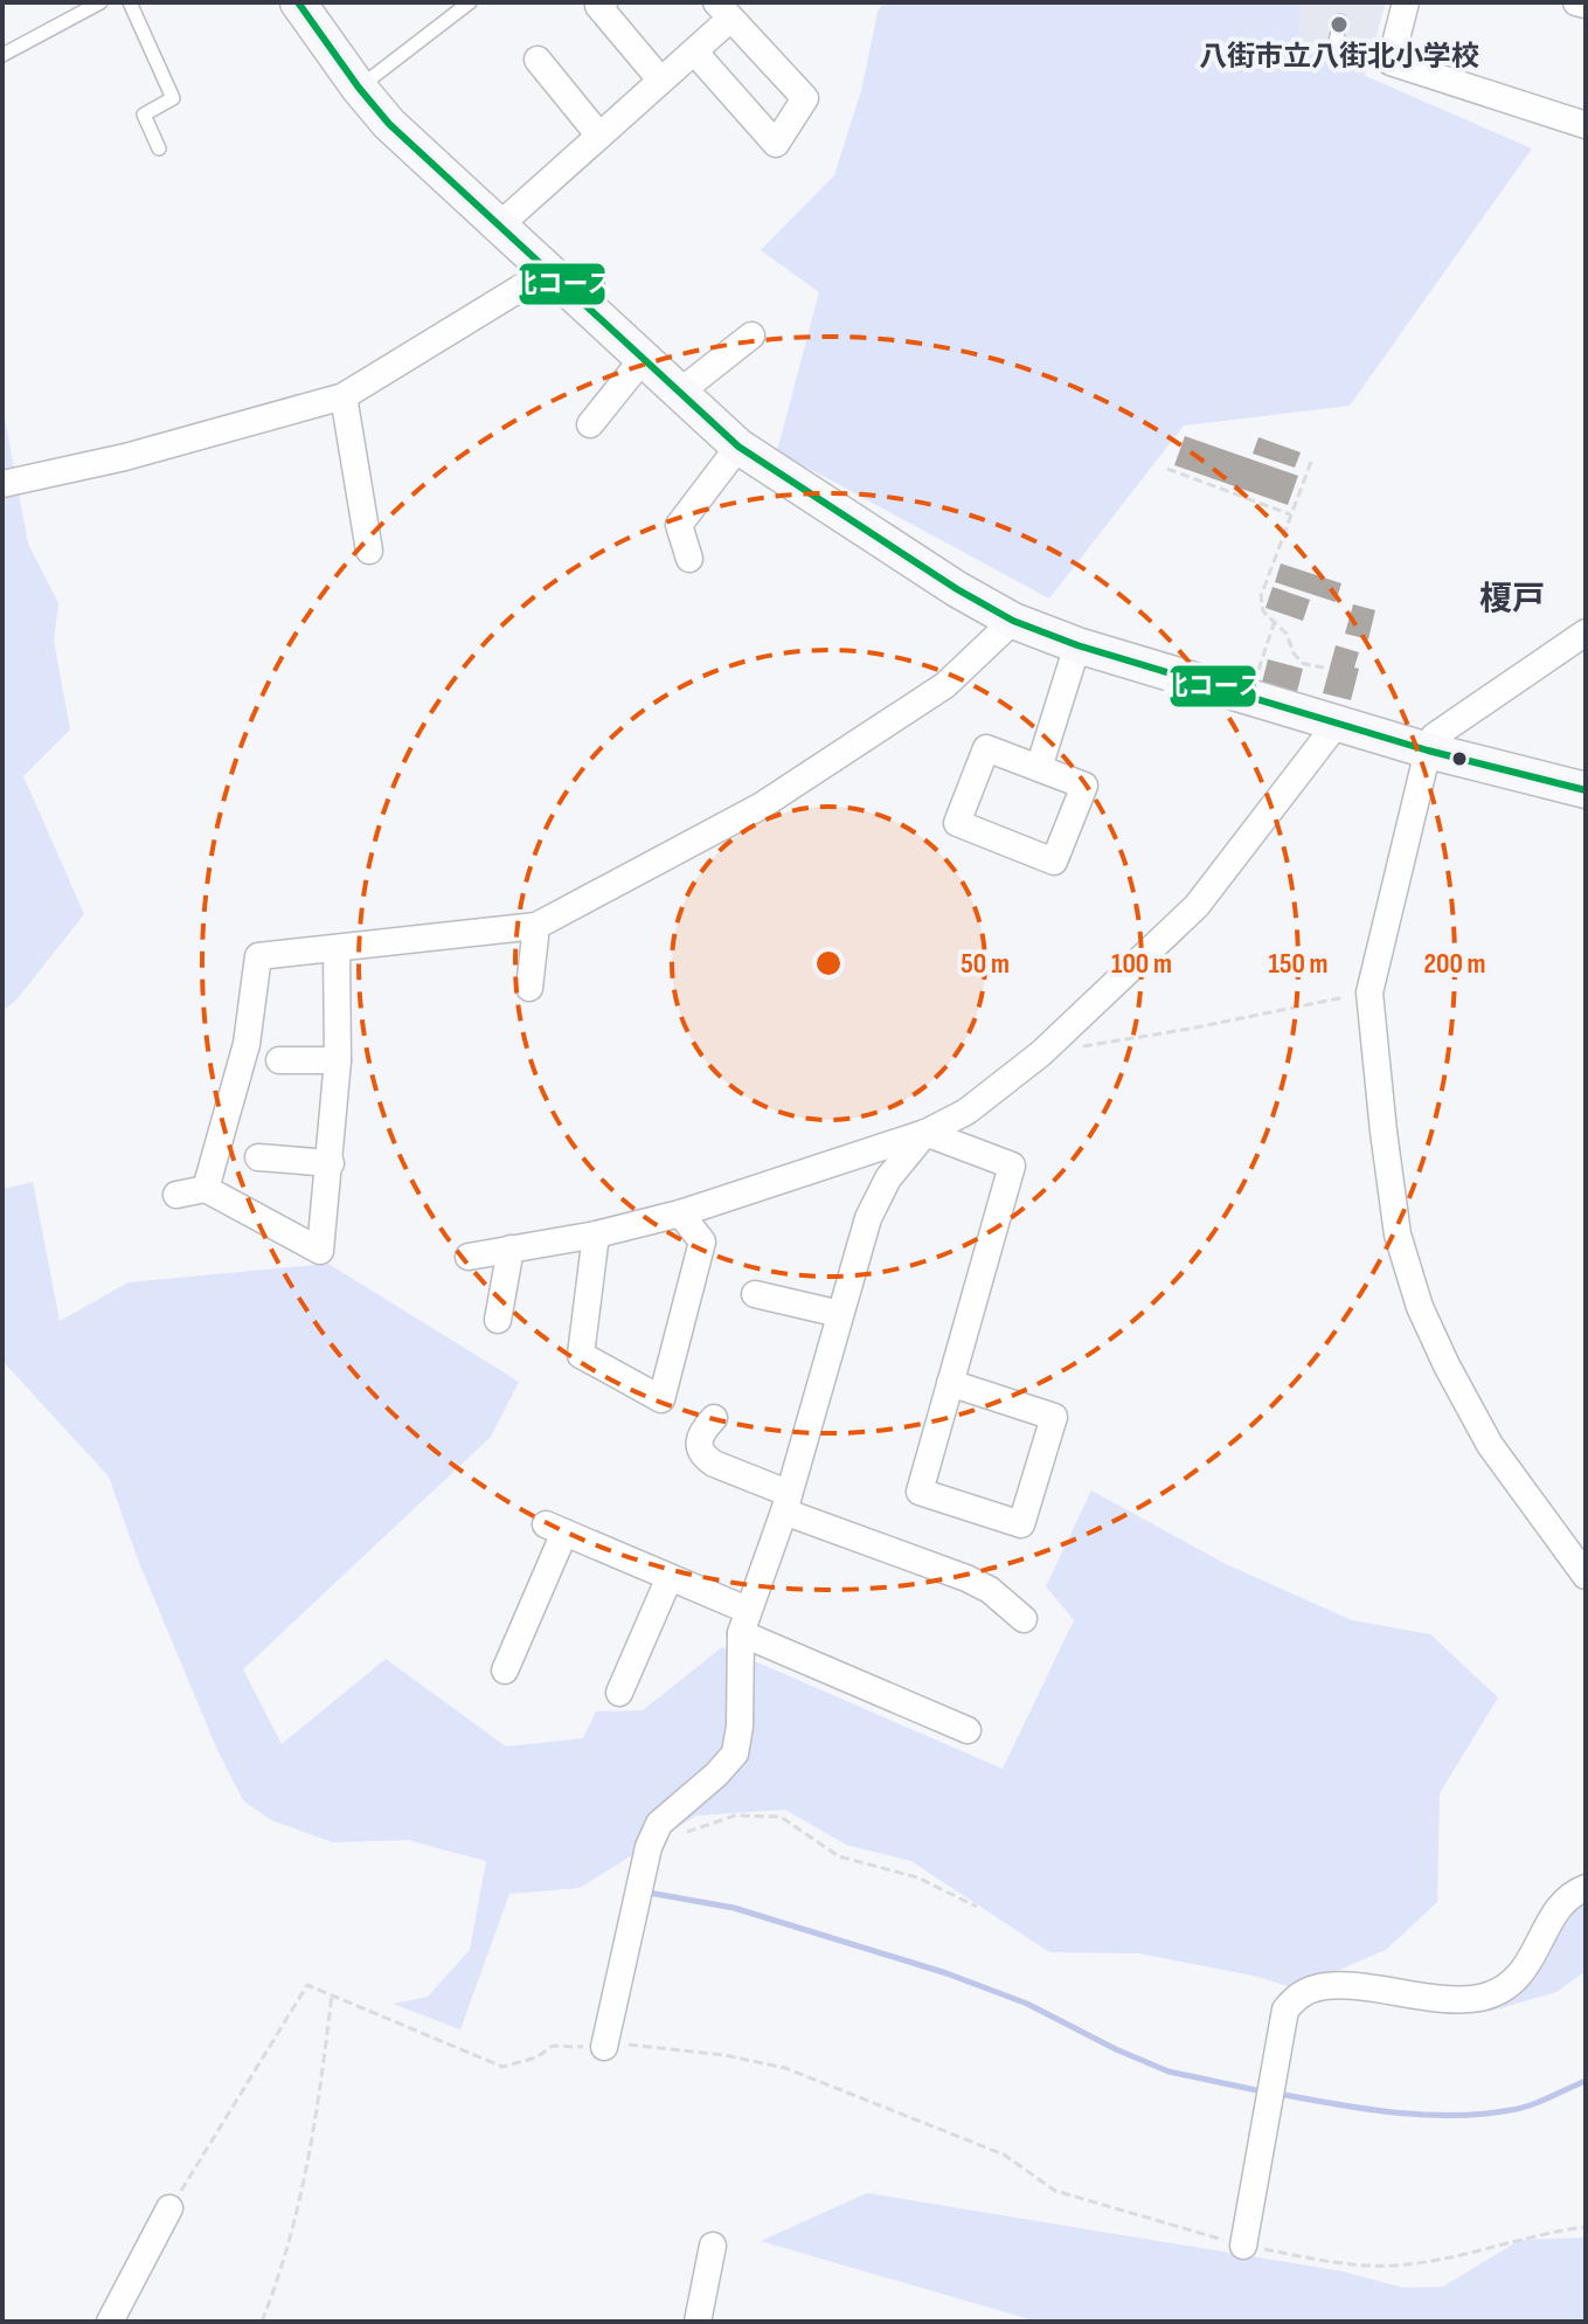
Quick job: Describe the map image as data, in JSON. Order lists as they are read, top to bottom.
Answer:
{
  "districts": ["榎戸"],
  "places": ["八街市立八街北小学校"],
  "lines": ["transit line 北コース"],
  "rings": [
    "50 m",
    "100 m",
    "150 m",
    "200 m"
  ]
}
